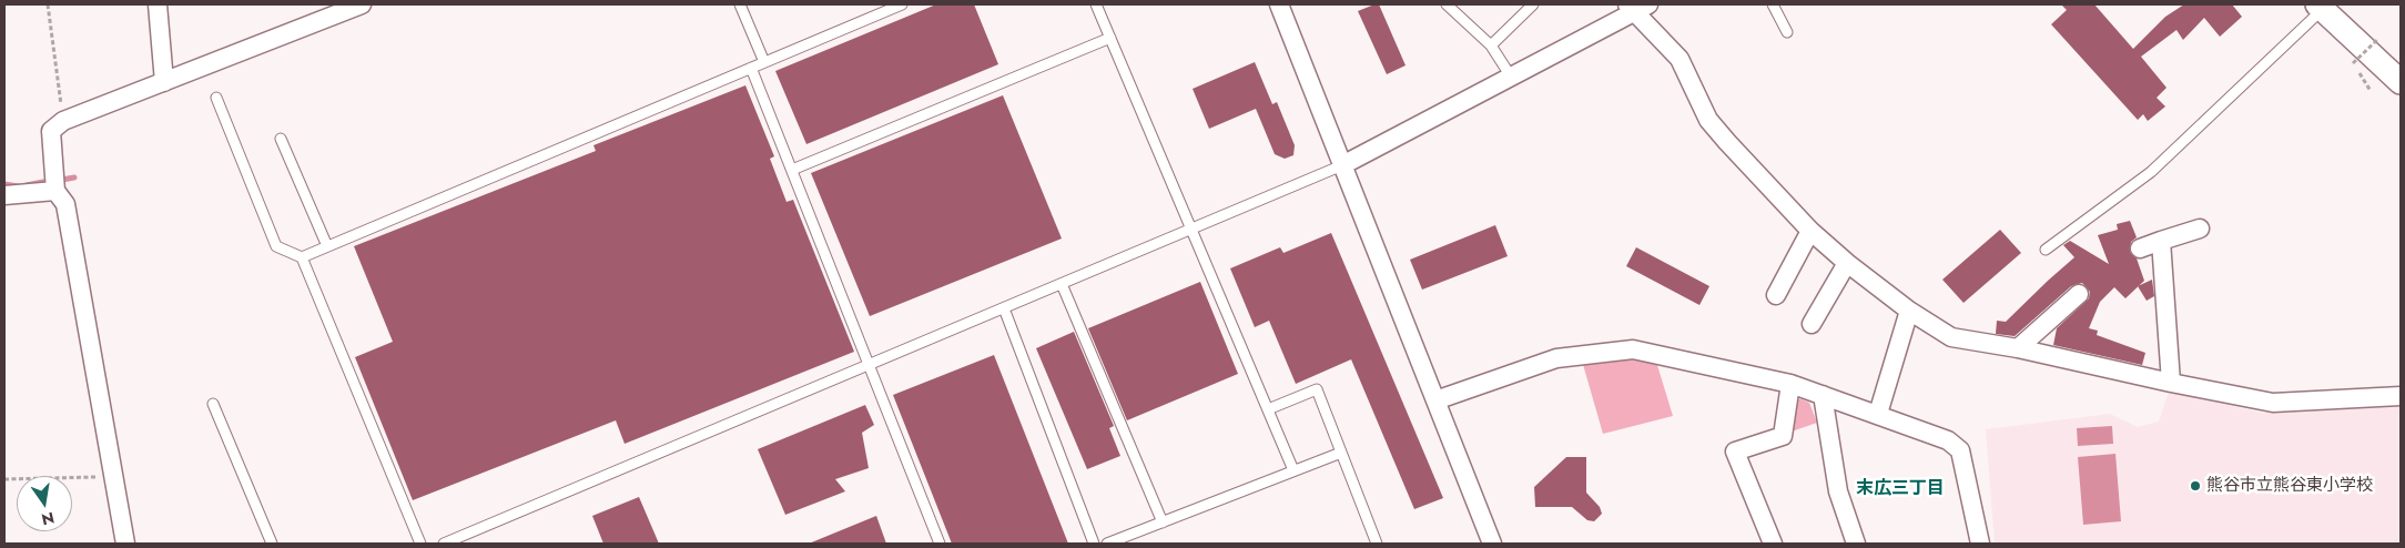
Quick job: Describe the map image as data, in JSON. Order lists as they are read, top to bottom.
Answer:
{
  "districts": ["末広三丁目"],
  "places": ["熊谷市立熊谷東小学校"],
  "north": "bottom"
}
